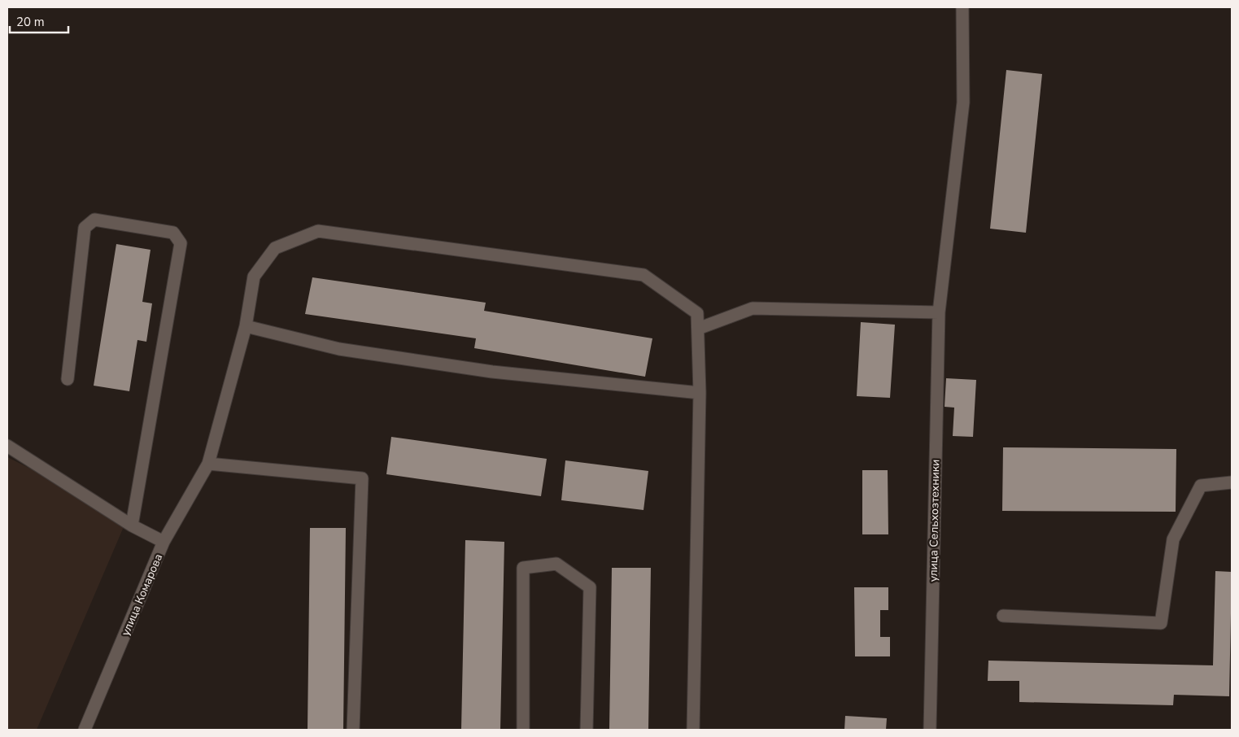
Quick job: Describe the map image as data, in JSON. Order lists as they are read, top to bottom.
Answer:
{
  "streets": {
    "street": ["улица Сельхозтехники", "улица Комарова"]
  },
  "scale_bar": "20 m"
}
